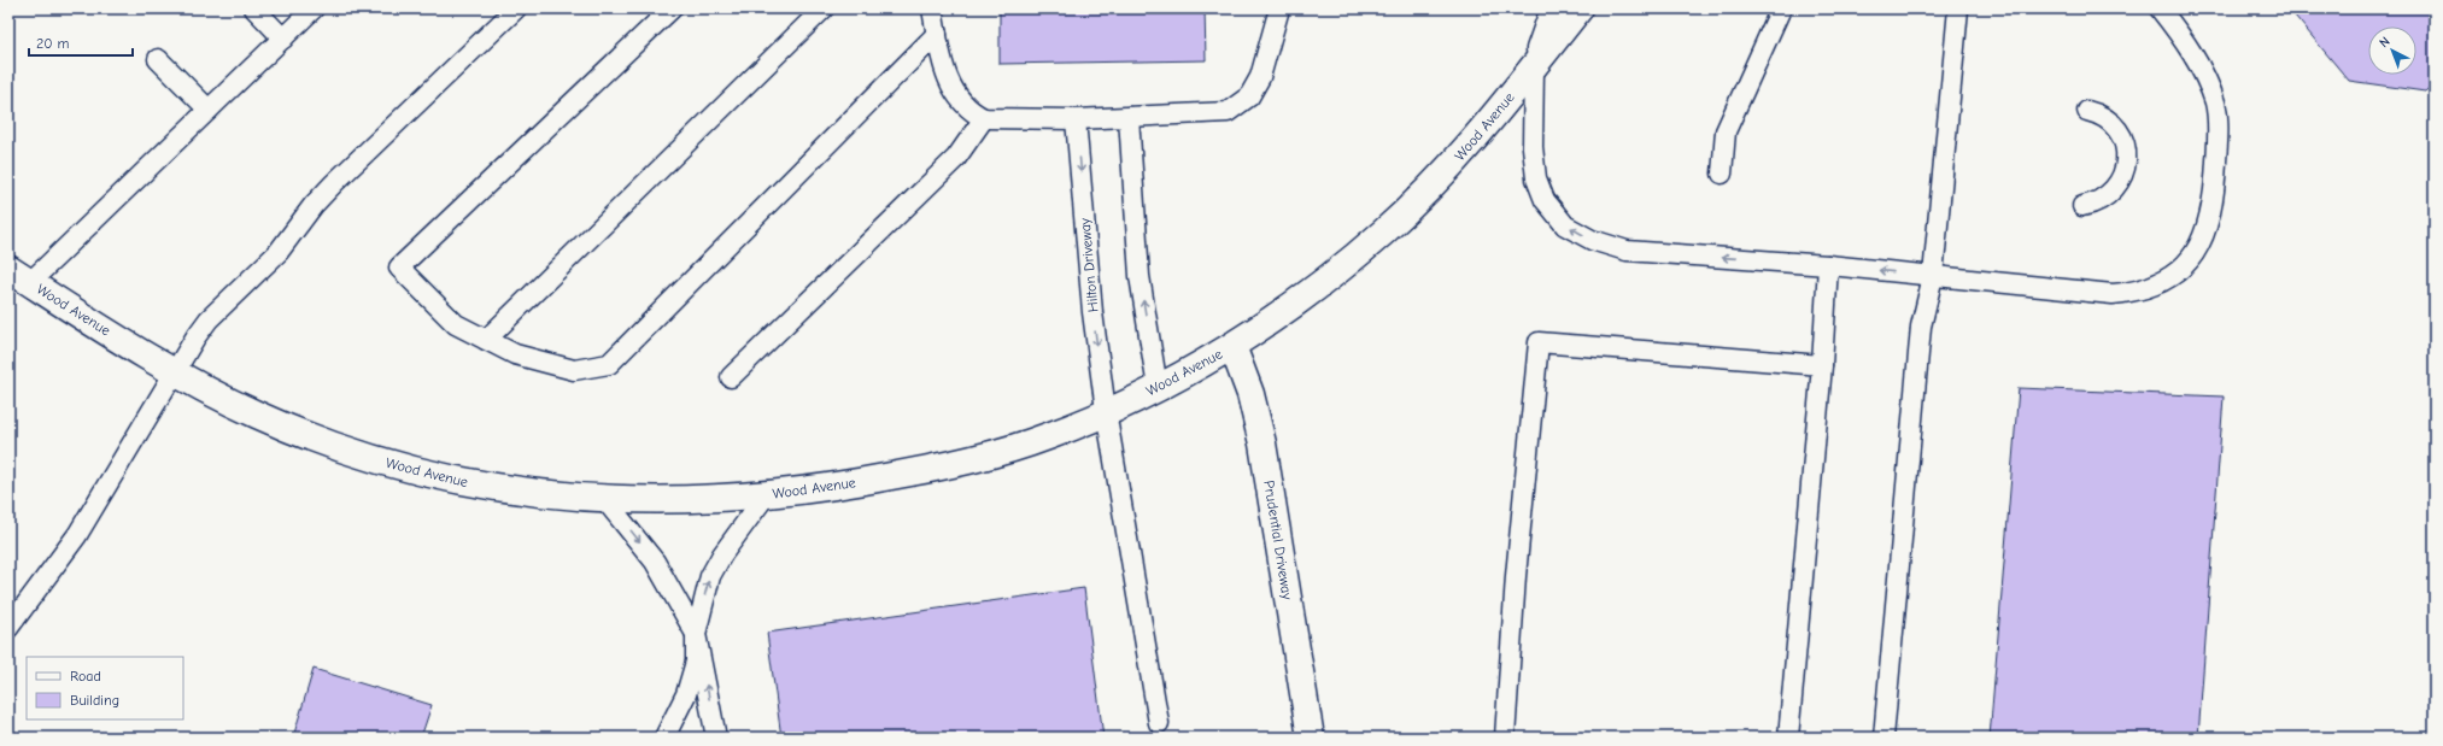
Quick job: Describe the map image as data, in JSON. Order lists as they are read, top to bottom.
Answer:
{
  "streets": {
    "street": ["Wood Avenue", "Prudential Driveway"],
    "lane": ["Hilton Driveway"]
  },
  "crossings": [
    ["Wood Avenue", "Hilton Driveway"],
    ["Wood Avenue", "Prudential Driveway"]
  ],
  "legend": ["Road", "Building"],
  "scale_bar": "20 m",
  "north": "top left"
}
